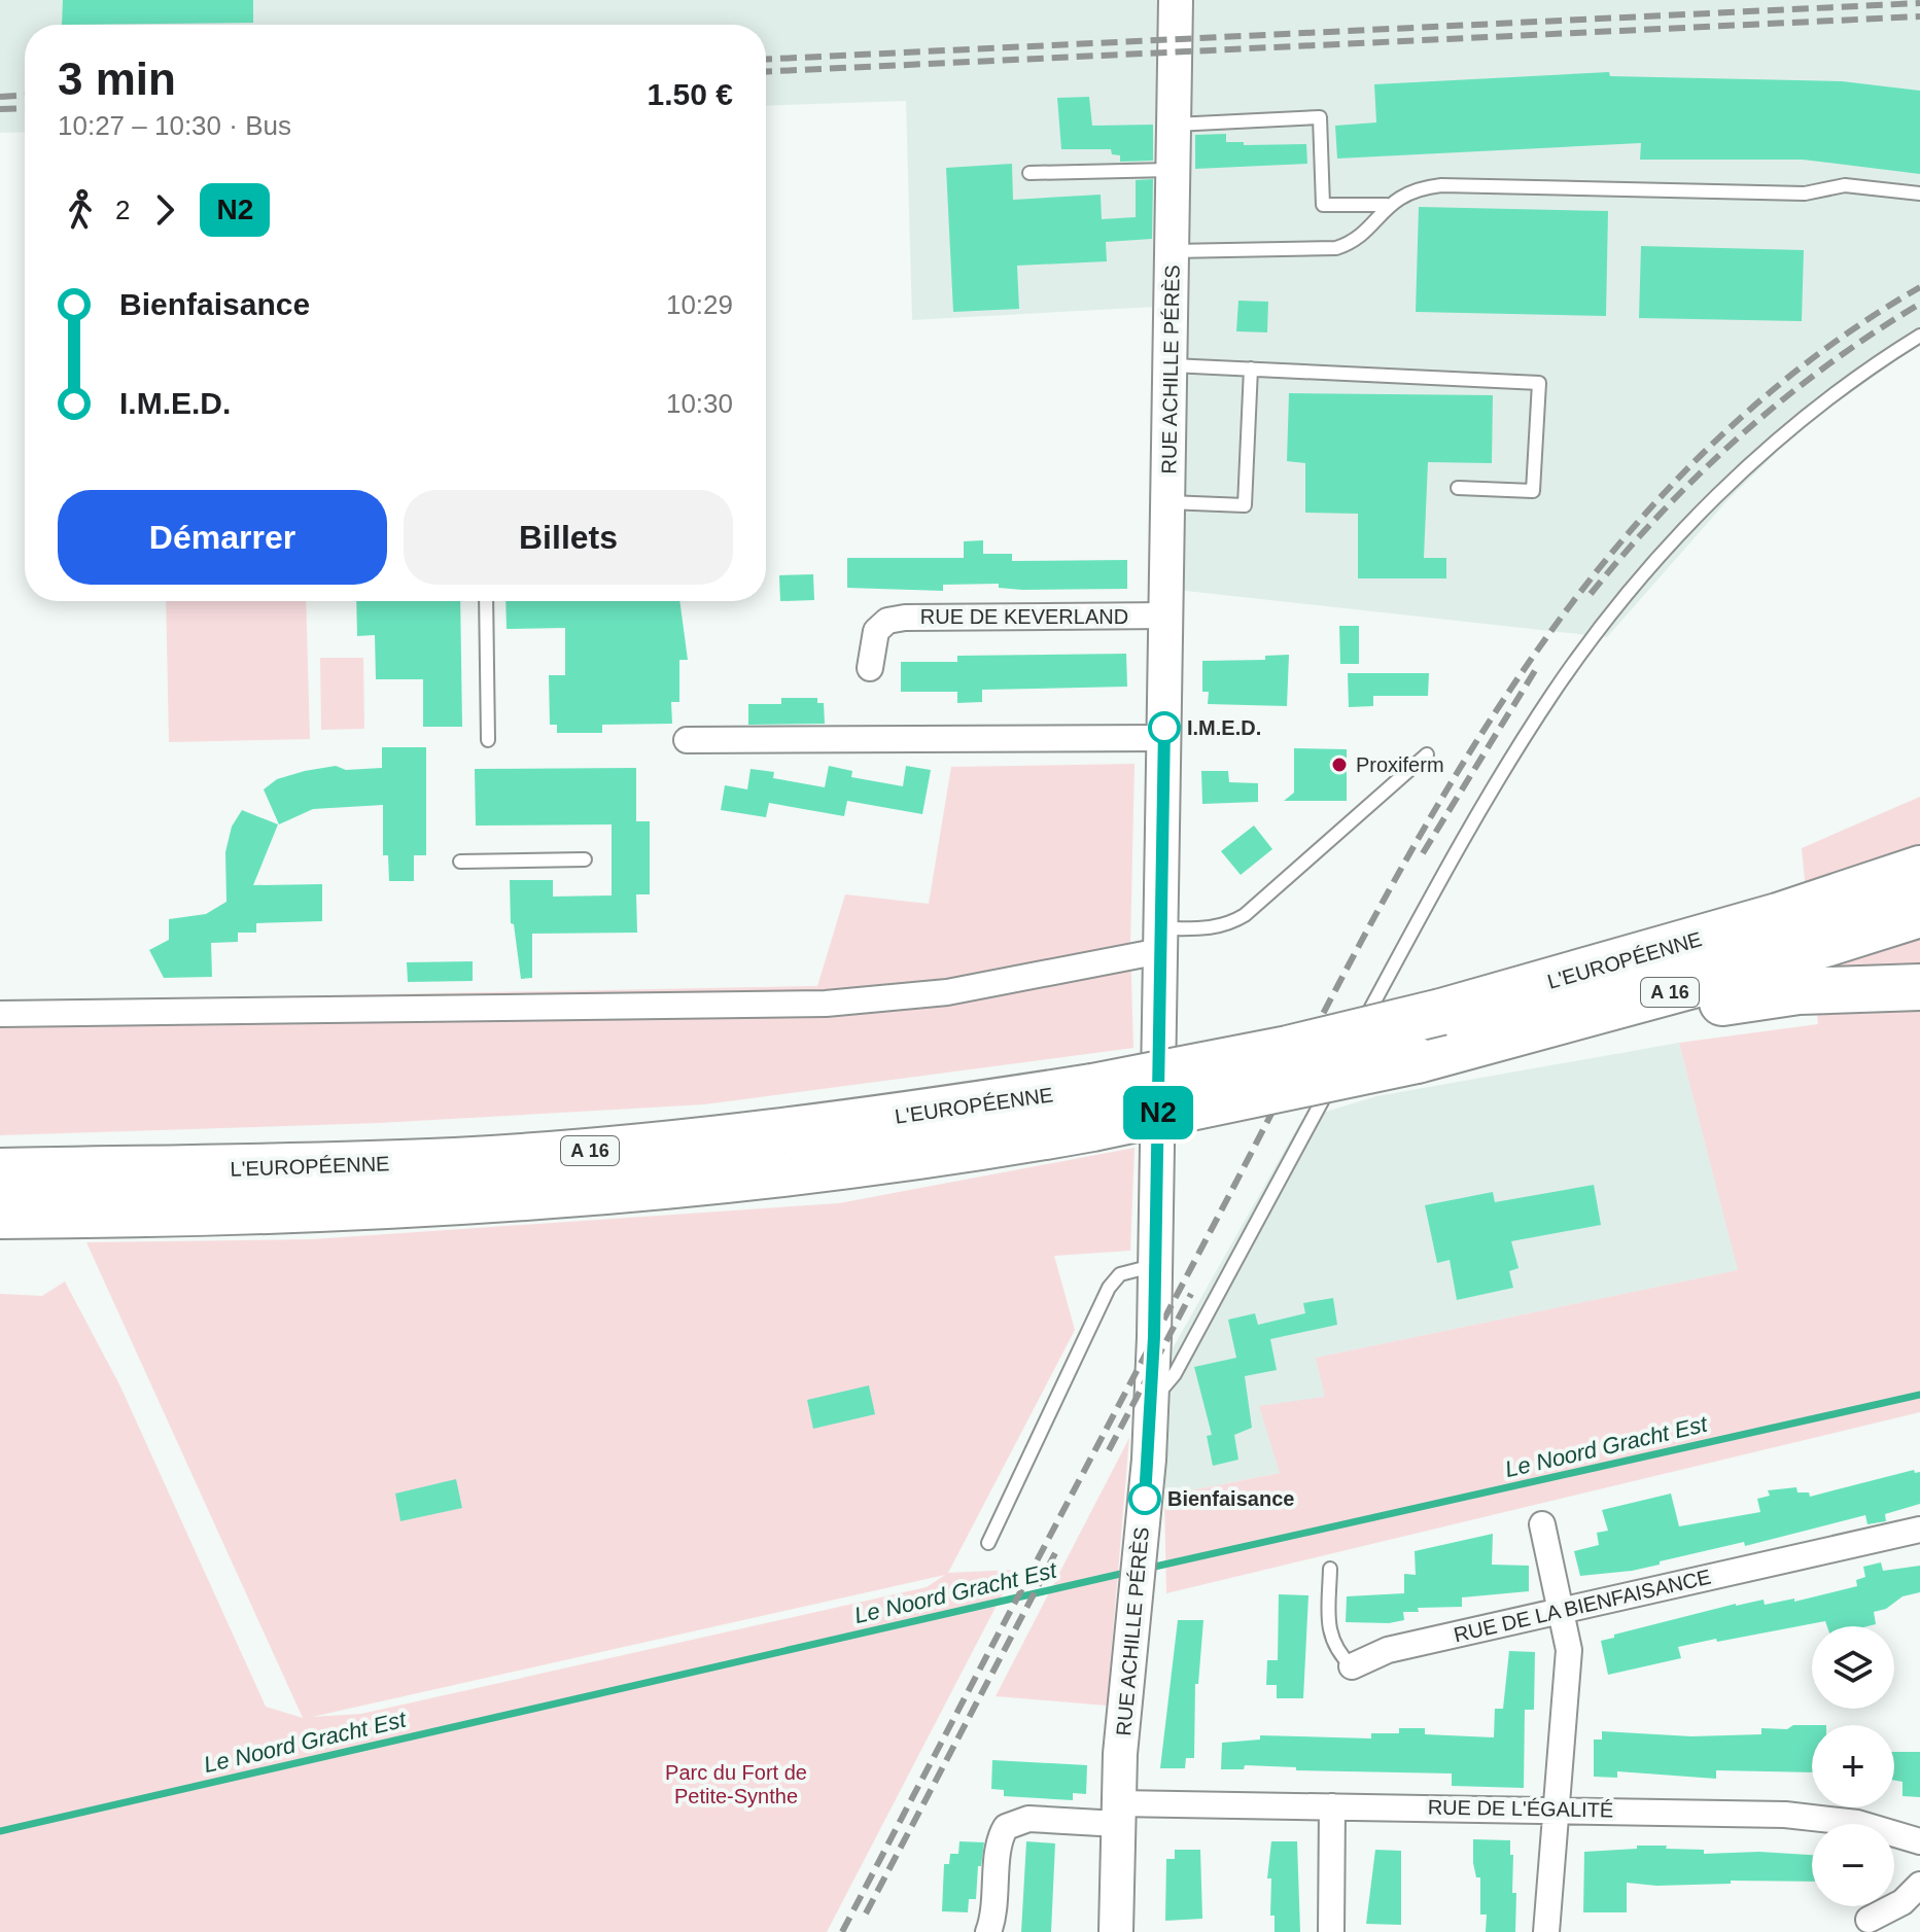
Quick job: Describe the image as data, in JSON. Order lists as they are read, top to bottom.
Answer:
{
  "streets": {
    "highway": ["L'EUROPÉENNE", "A 16"],
    "street": [
      "RUE ACHILLE PÉRÈS",
      "RUE DE KEVERLAND",
      "RUE DE LA BIENFAISANCE",
      "RUE DE L'ÉGALITÉ"
    ]
  },
  "crossings": [
    ["RUE ACHILLE PÉRÈS", "RUE DE KEVERLAND"],
    ["RUE ACHILLE PÉRÈS", "RUE DE L'ÉGALITÉ"]
  ],
  "water": ["Le Noord Gracht Est"],
  "parks": ["Parc du Fort de Petite-Synthe"],
  "places": ["I.M.E.D.", "Proxiferm", "Bienfaisance"],
  "lines": ["bus line N2"],
  "page": {
    "on_map": "N2",
    "heading": ["3 min", "10:27 – 10:30 · Bus", "1.50 €"],
    "legs": ["2", "N2"],
    "list": [
      {
        "name": "Bienfaisance",
        "value": "10:29"
      },
      {
        "name": "I.M.E.D.",
        "value": "10:30"
      }
    ],
    "buttons": ["Démarrer", "Billets"],
    "map_buttons": ["+", "−"]
  }
}
